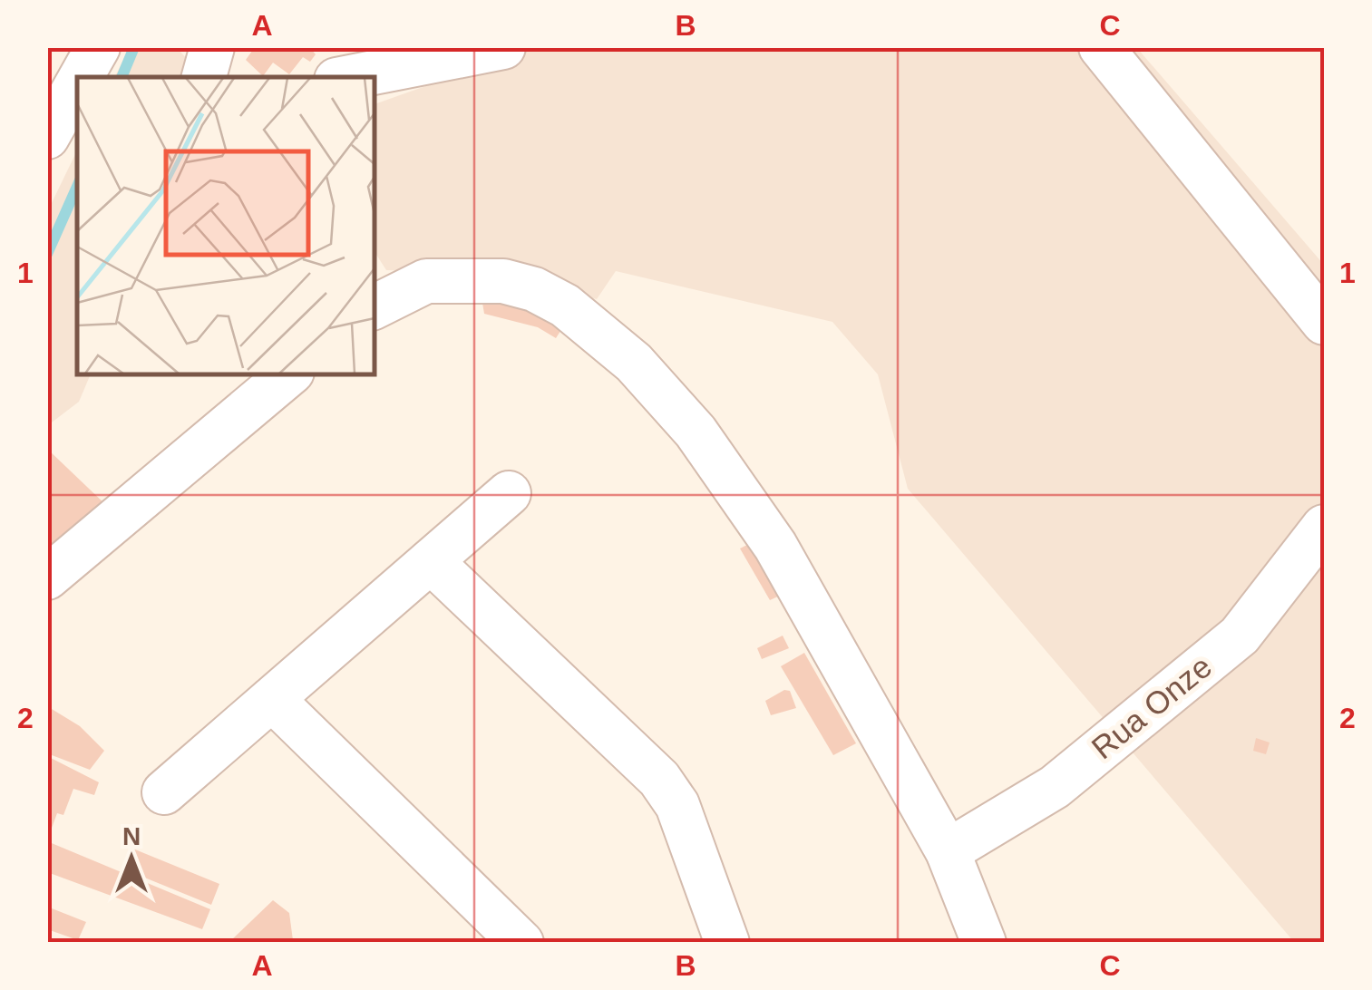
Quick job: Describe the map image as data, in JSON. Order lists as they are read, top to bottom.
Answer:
{
  "streets": {
    "street": ["Rua Onze"]
  },
  "north": "top",
  "grid": {
    "columns": ["A", "B", "C"],
    "rows": ["1", "2"]
  }
}
